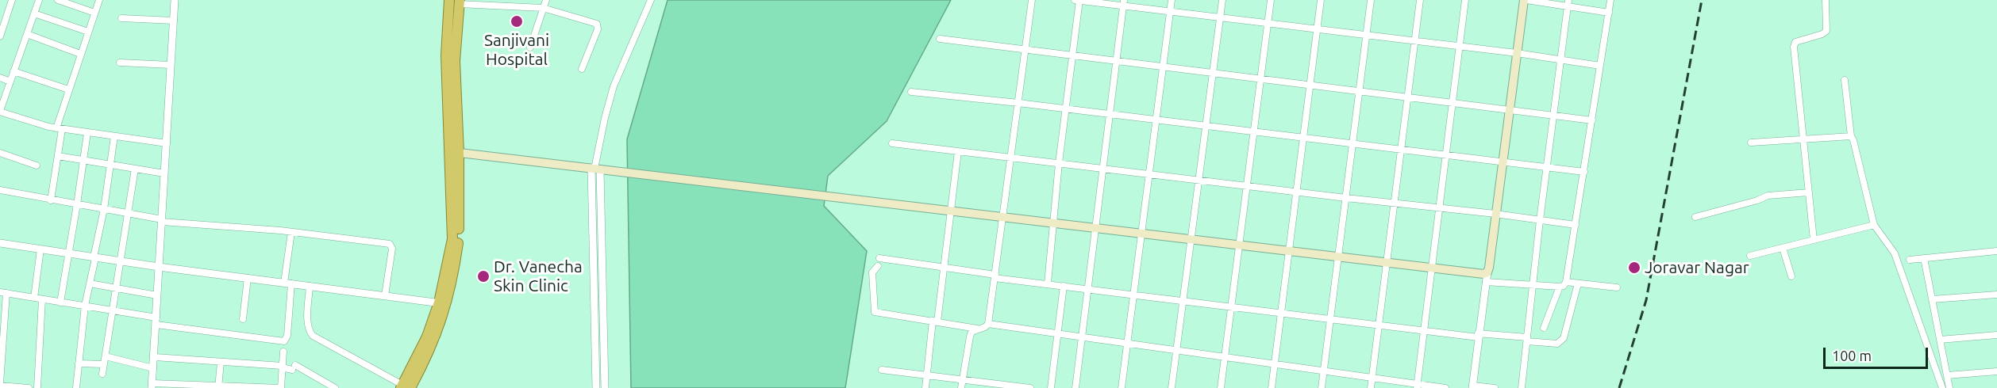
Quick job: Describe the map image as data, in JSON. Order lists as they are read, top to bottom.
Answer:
{
  "places": ["Sanjivani Hospital", "Joravar Nagar", "Dr. Vanecha Skin Clinic"],
  "scale_bar": "100 m"
}
